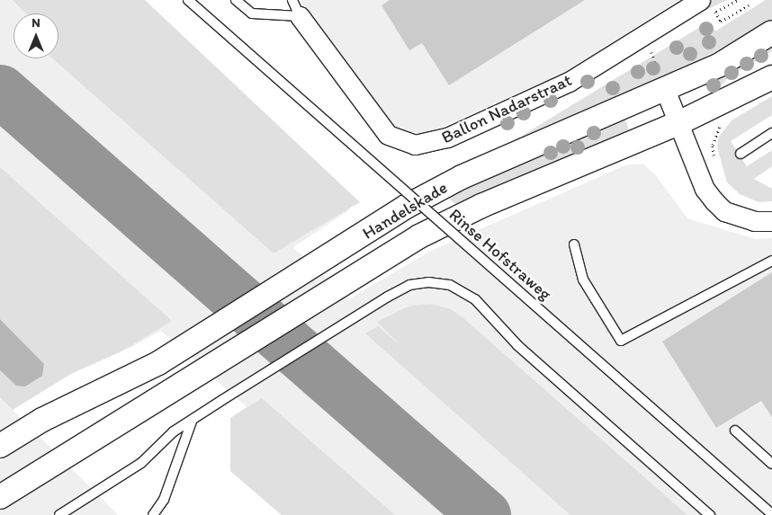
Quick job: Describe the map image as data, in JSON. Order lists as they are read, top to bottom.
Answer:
{
  "streets": {
    "street": ["Ballon Nadarstraat", "Handelskade"],
    "lane": ["Rinse Hofstraweg"]
  },
  "north": "top"
}
